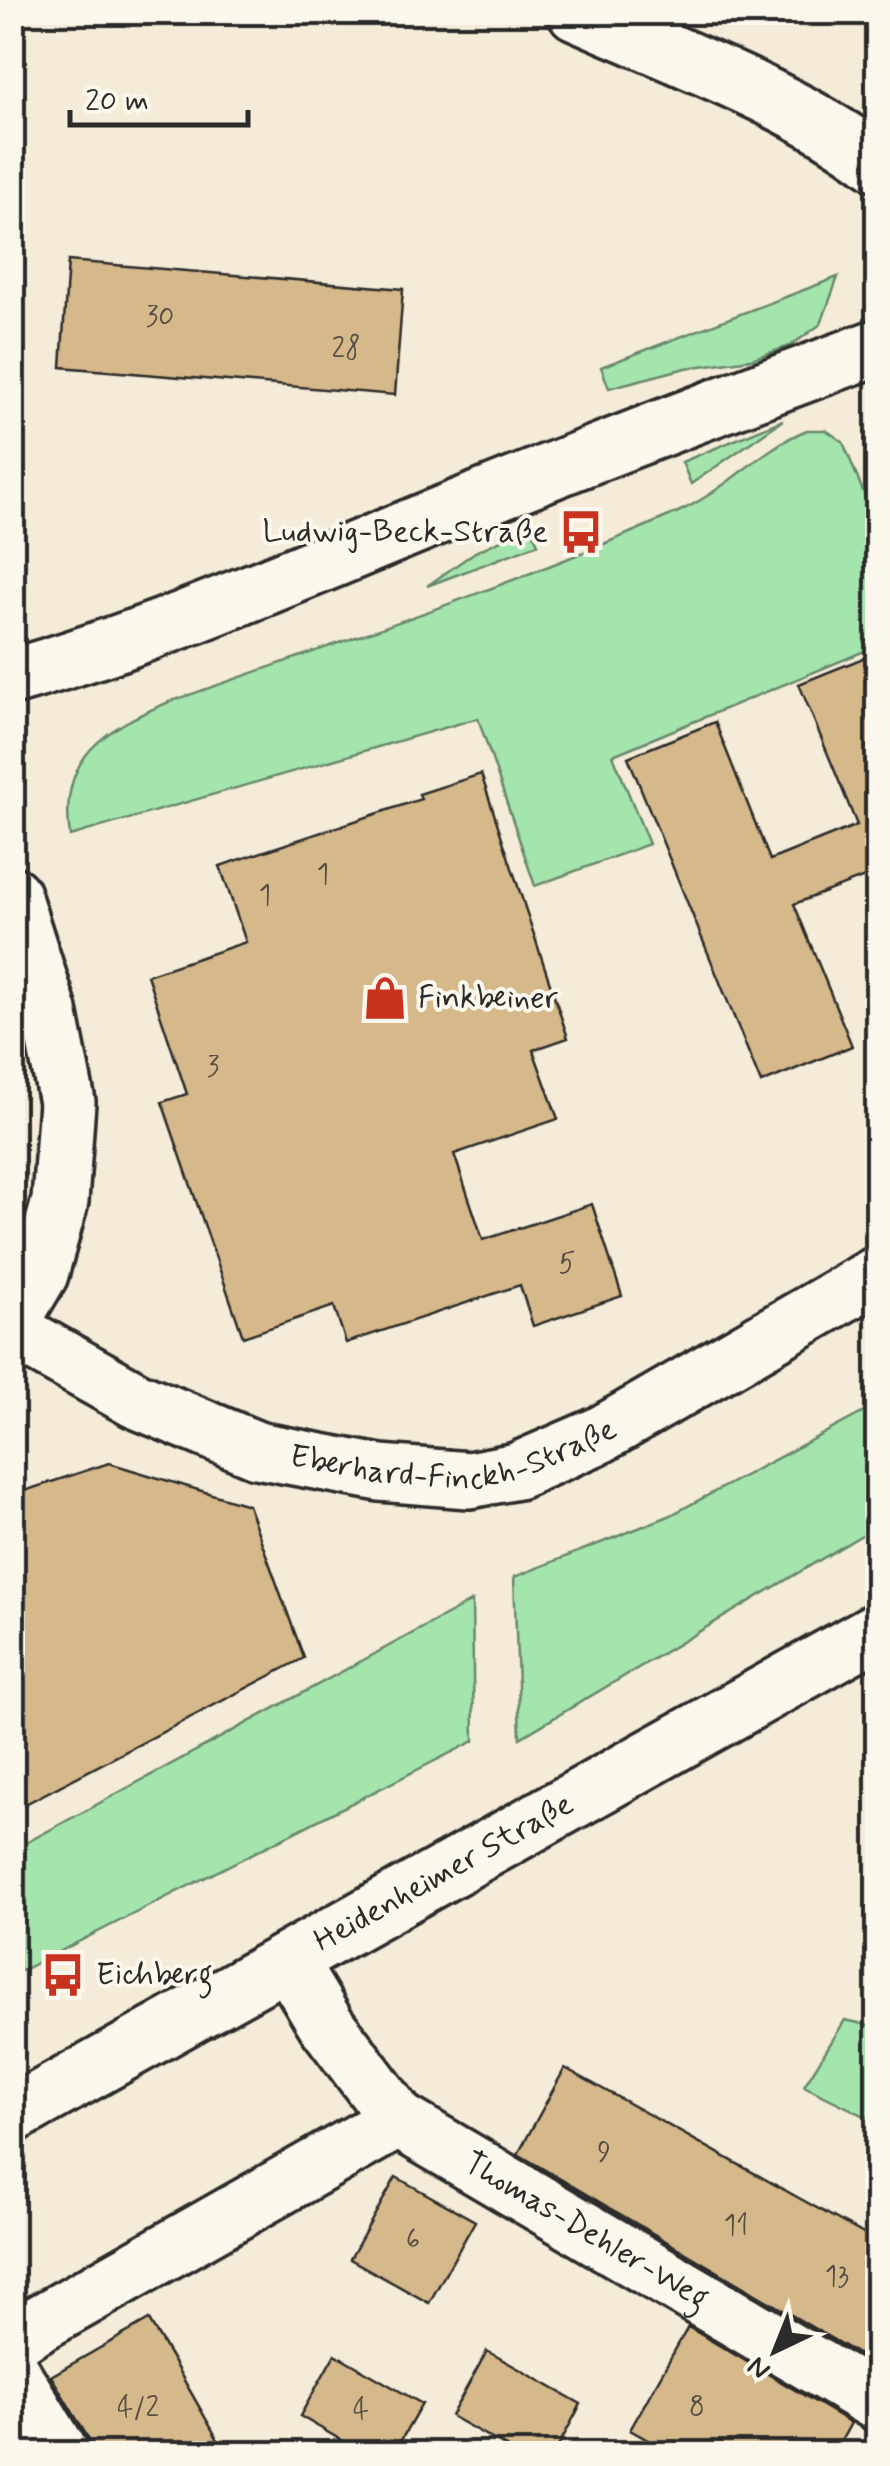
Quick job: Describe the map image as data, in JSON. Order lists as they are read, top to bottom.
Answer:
{
  "streets": {
    "street": ["Eberhard-Finckh-Straße", "Heidenheimer Straße", "Thomas-Dehler-Weg"]
  },
  "crossings": [
    ["Heidenheimer Straße", "Thomas-Dehler-Weg"]
  ],
  "places": {
    "bus stop": ["Ludwig-Beck-Straße", "Eichberg"],
    "shop": ["Finkbeiner"]
  },
  "house_numbers": [
    "30",
    "28",
    "1",
    "1",
    "3",
    "5",
    "9",
    "11",
    "6",
    "13",
    "8",
    "4/2",
    "4"
  ],
  "scale_bar": "20 m",
  "north": "bottom left"
}
